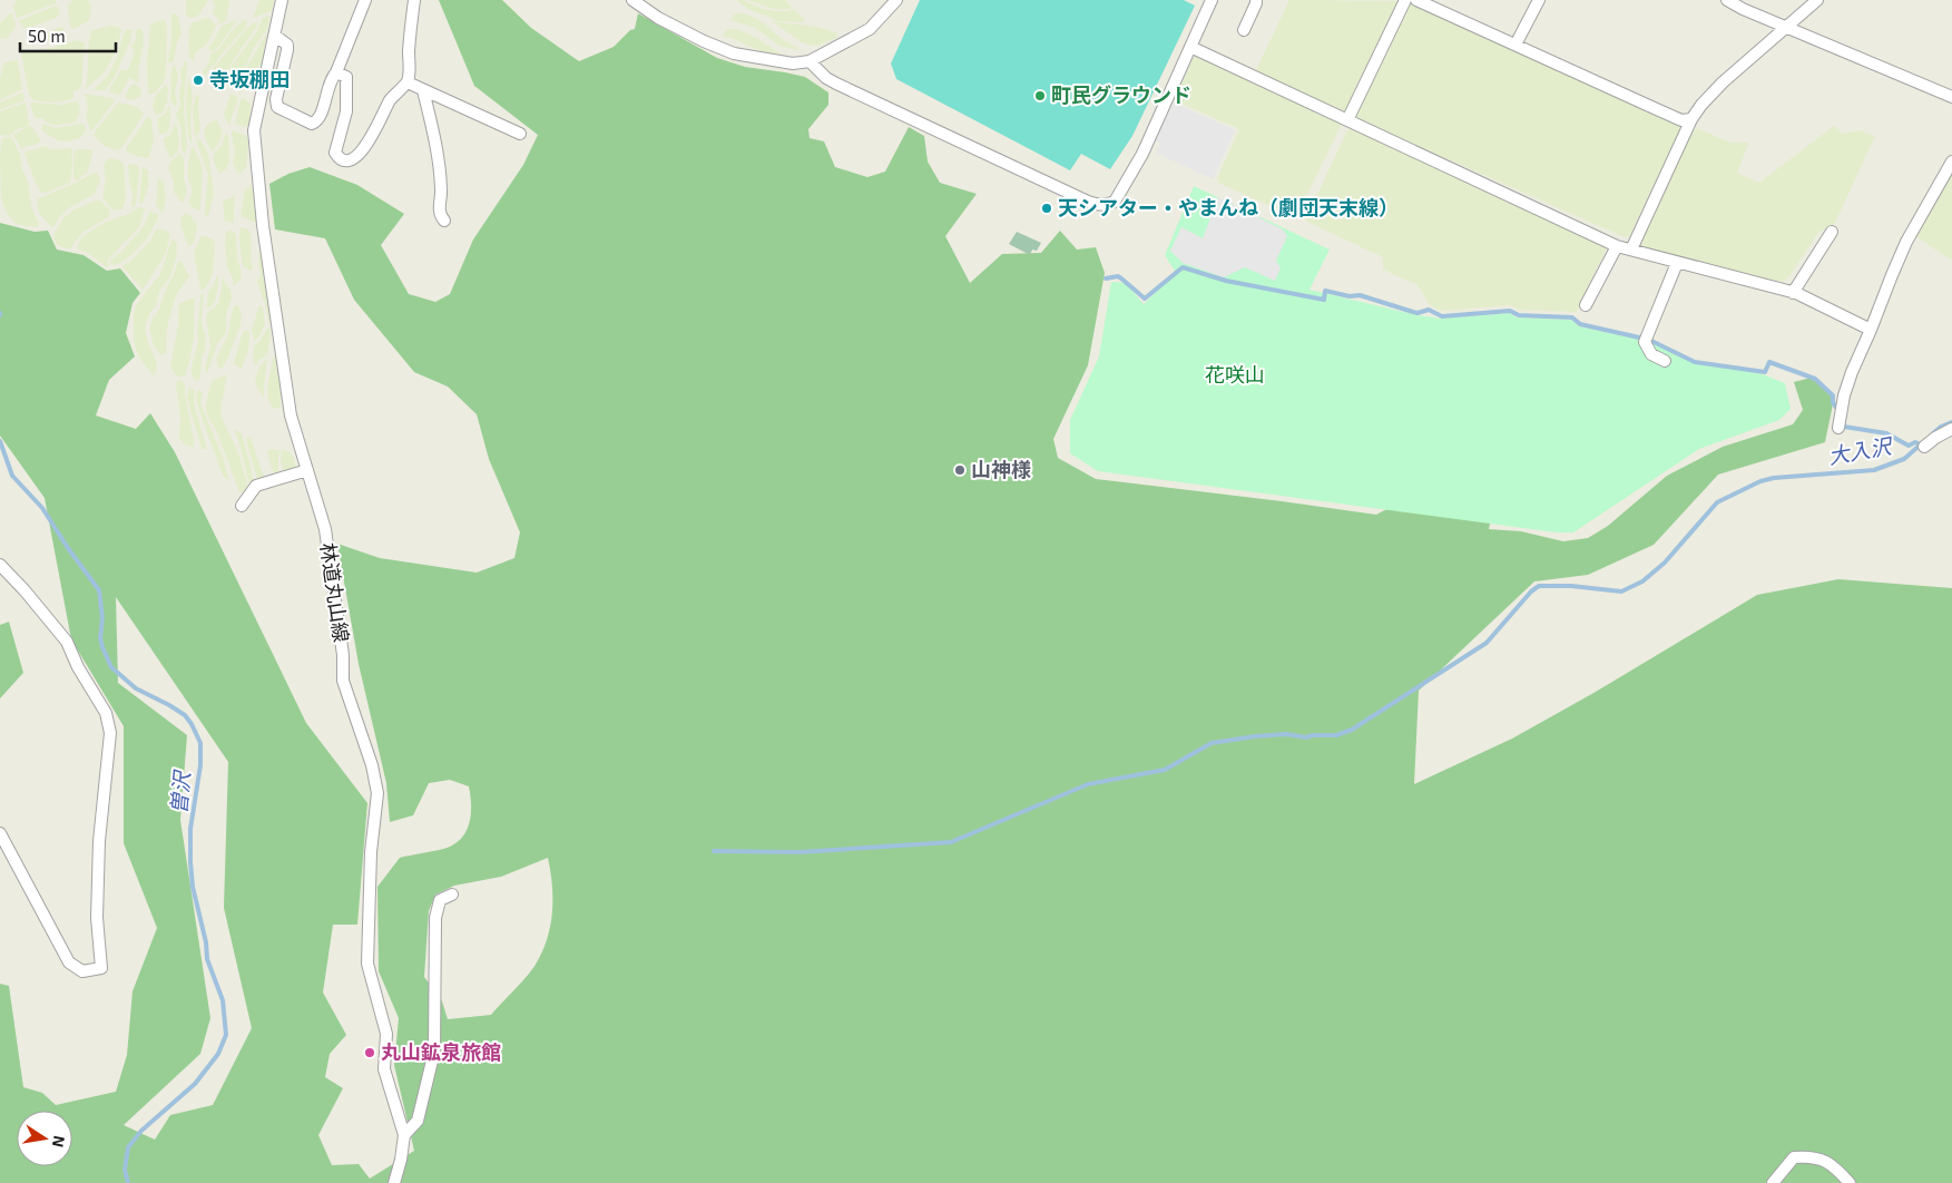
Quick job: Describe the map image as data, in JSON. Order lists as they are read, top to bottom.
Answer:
{
  "streets": {
    "street": ["林道丸山線"]
  },
  "water": ["大入沢", "曽沢"],
  "parks": ["花咲山"],
  "places": [
    "寺坂棚田",
    "町民グラウンド",
    "天シアター・やまんね（劇団天末線）",
    "山神様",
    "丸山鉱泉旅館"
  ],
  "scale_bar": "50 m",
  "north": "right"
}
